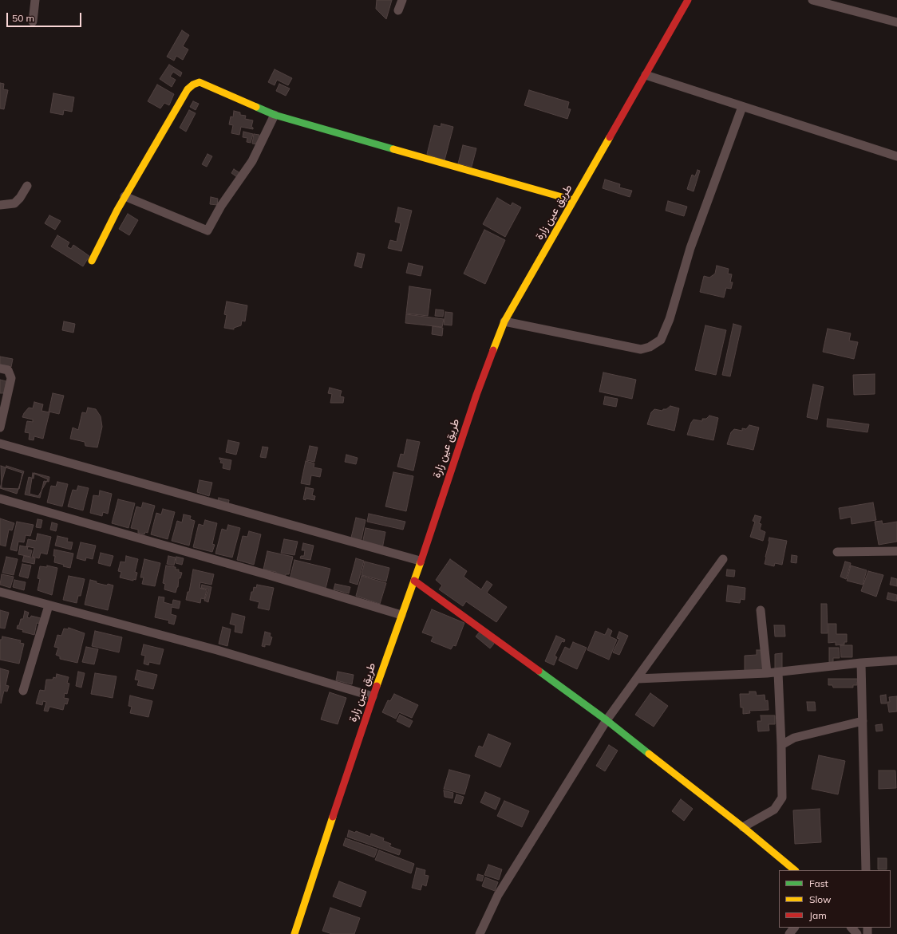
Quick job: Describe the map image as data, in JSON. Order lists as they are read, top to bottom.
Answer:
{
  "streets": {
    "street": ["طريق عين زارة"]
  },
  "legend": ["Fast", "Slow", "Jam"],
  "scale_bar": "50 m"
}
